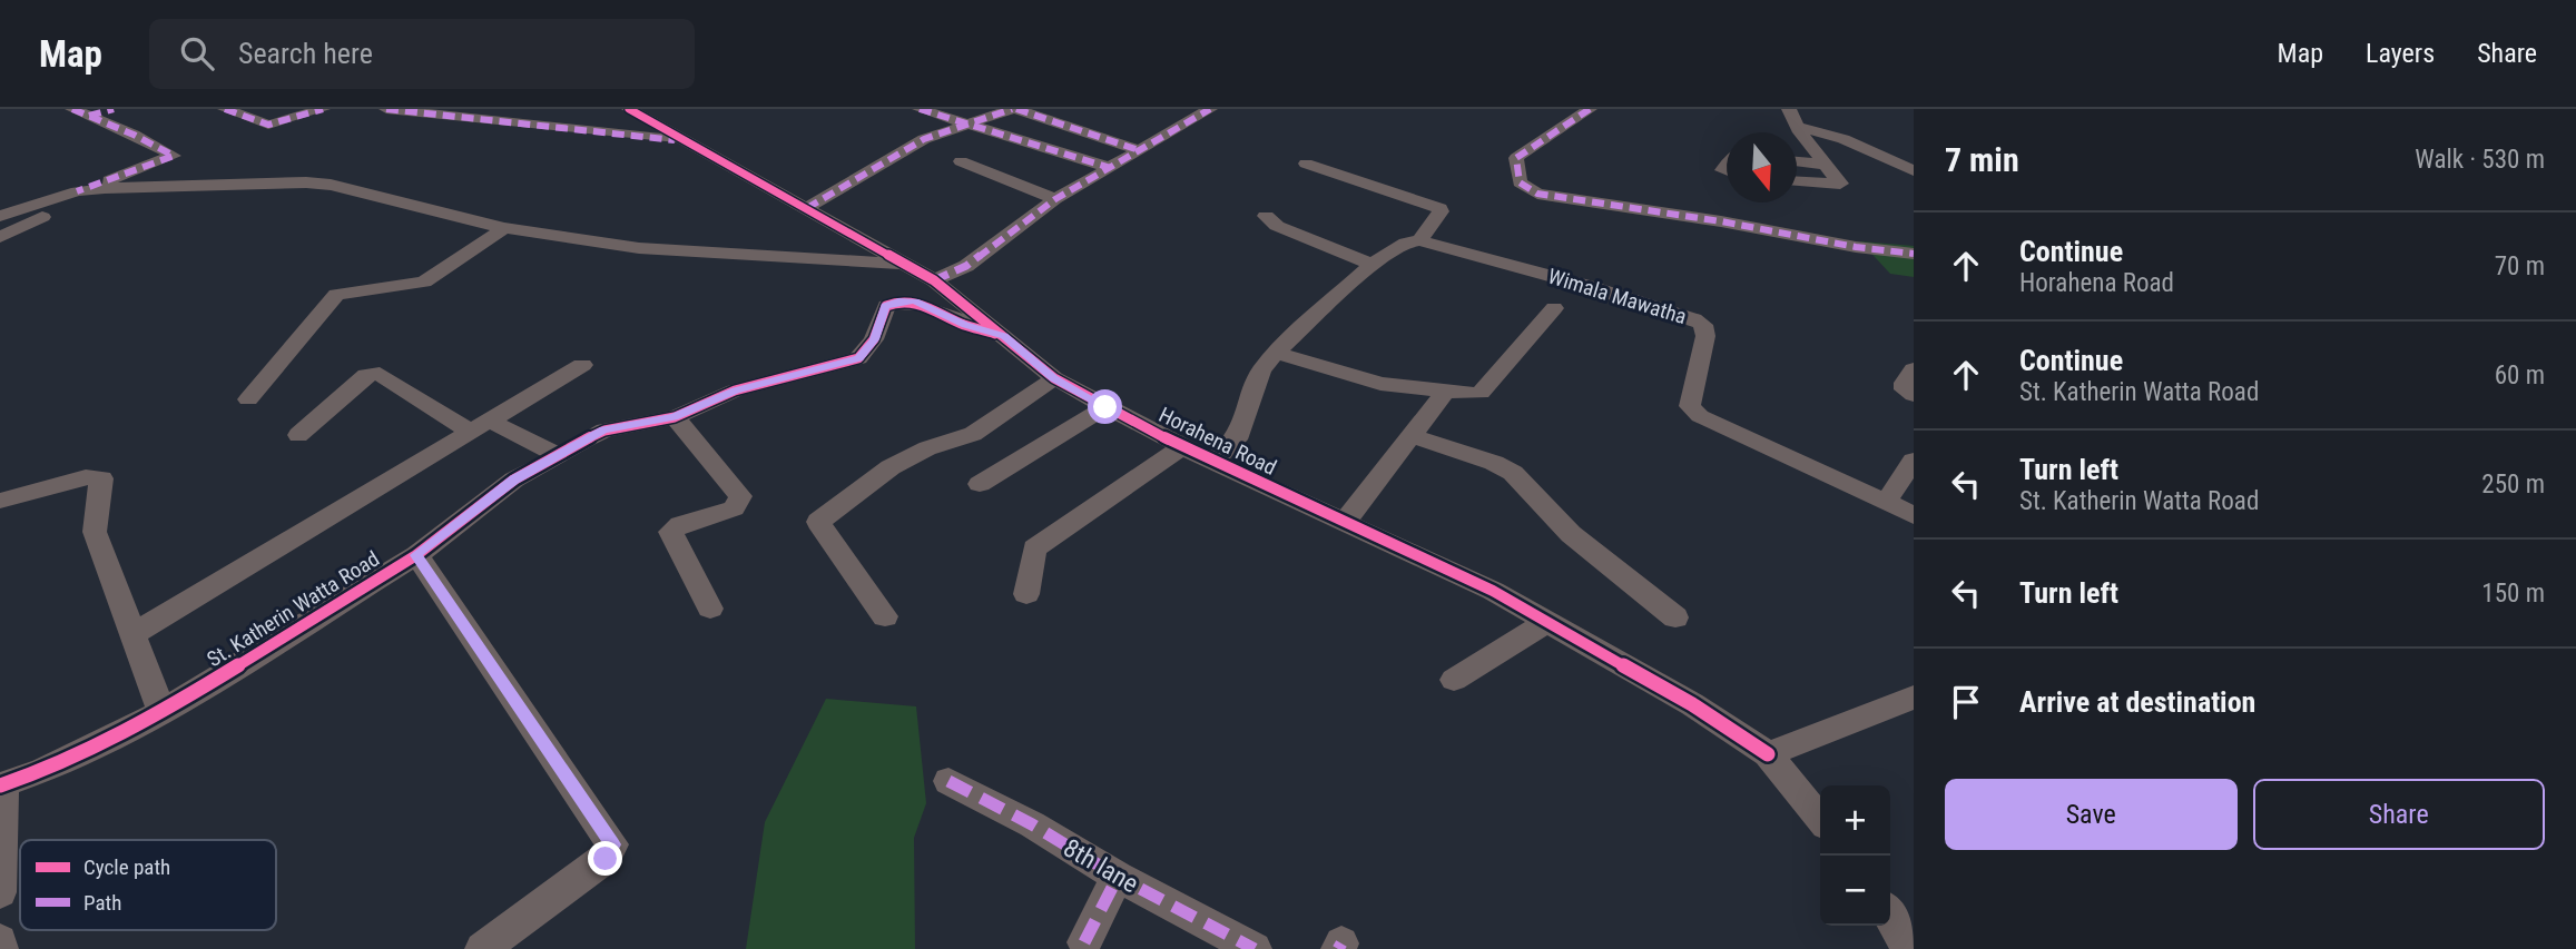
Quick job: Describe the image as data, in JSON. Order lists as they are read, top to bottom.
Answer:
{
  "streets": {
    "street": [
      "Wimala Mawatha",
      "Horahena Road",
      "St. Katherin Watta Road",
      "8th lane"
    ]
  },
  "crossings": [
    ["Horahena Road", "St. Katherin Watta Road"]
  ],
  "legend": ["Cycle path", "Path"],
  "north": "bottom",
  "page": {
    "header": "Map",
    "search": "Search here",
    "nav": ["Map", "Layers", "Share"],
    "heading": ["7 min", "Walk · 530 m"],
    "list": [
      ["Continue", "Horahena Road", "70 m"],
      ["Continue", "St. Katherin Watta Road", "60 m"],
      ["Turn left", "St. Katherin Watta Road", "250 m"],
      ["Turn left", "150 m"],
      "Arrive at destination"
    ],
    "buttons": ["Save", "Share"],
    "map_buttons": ["+", "−"]
  }
}
